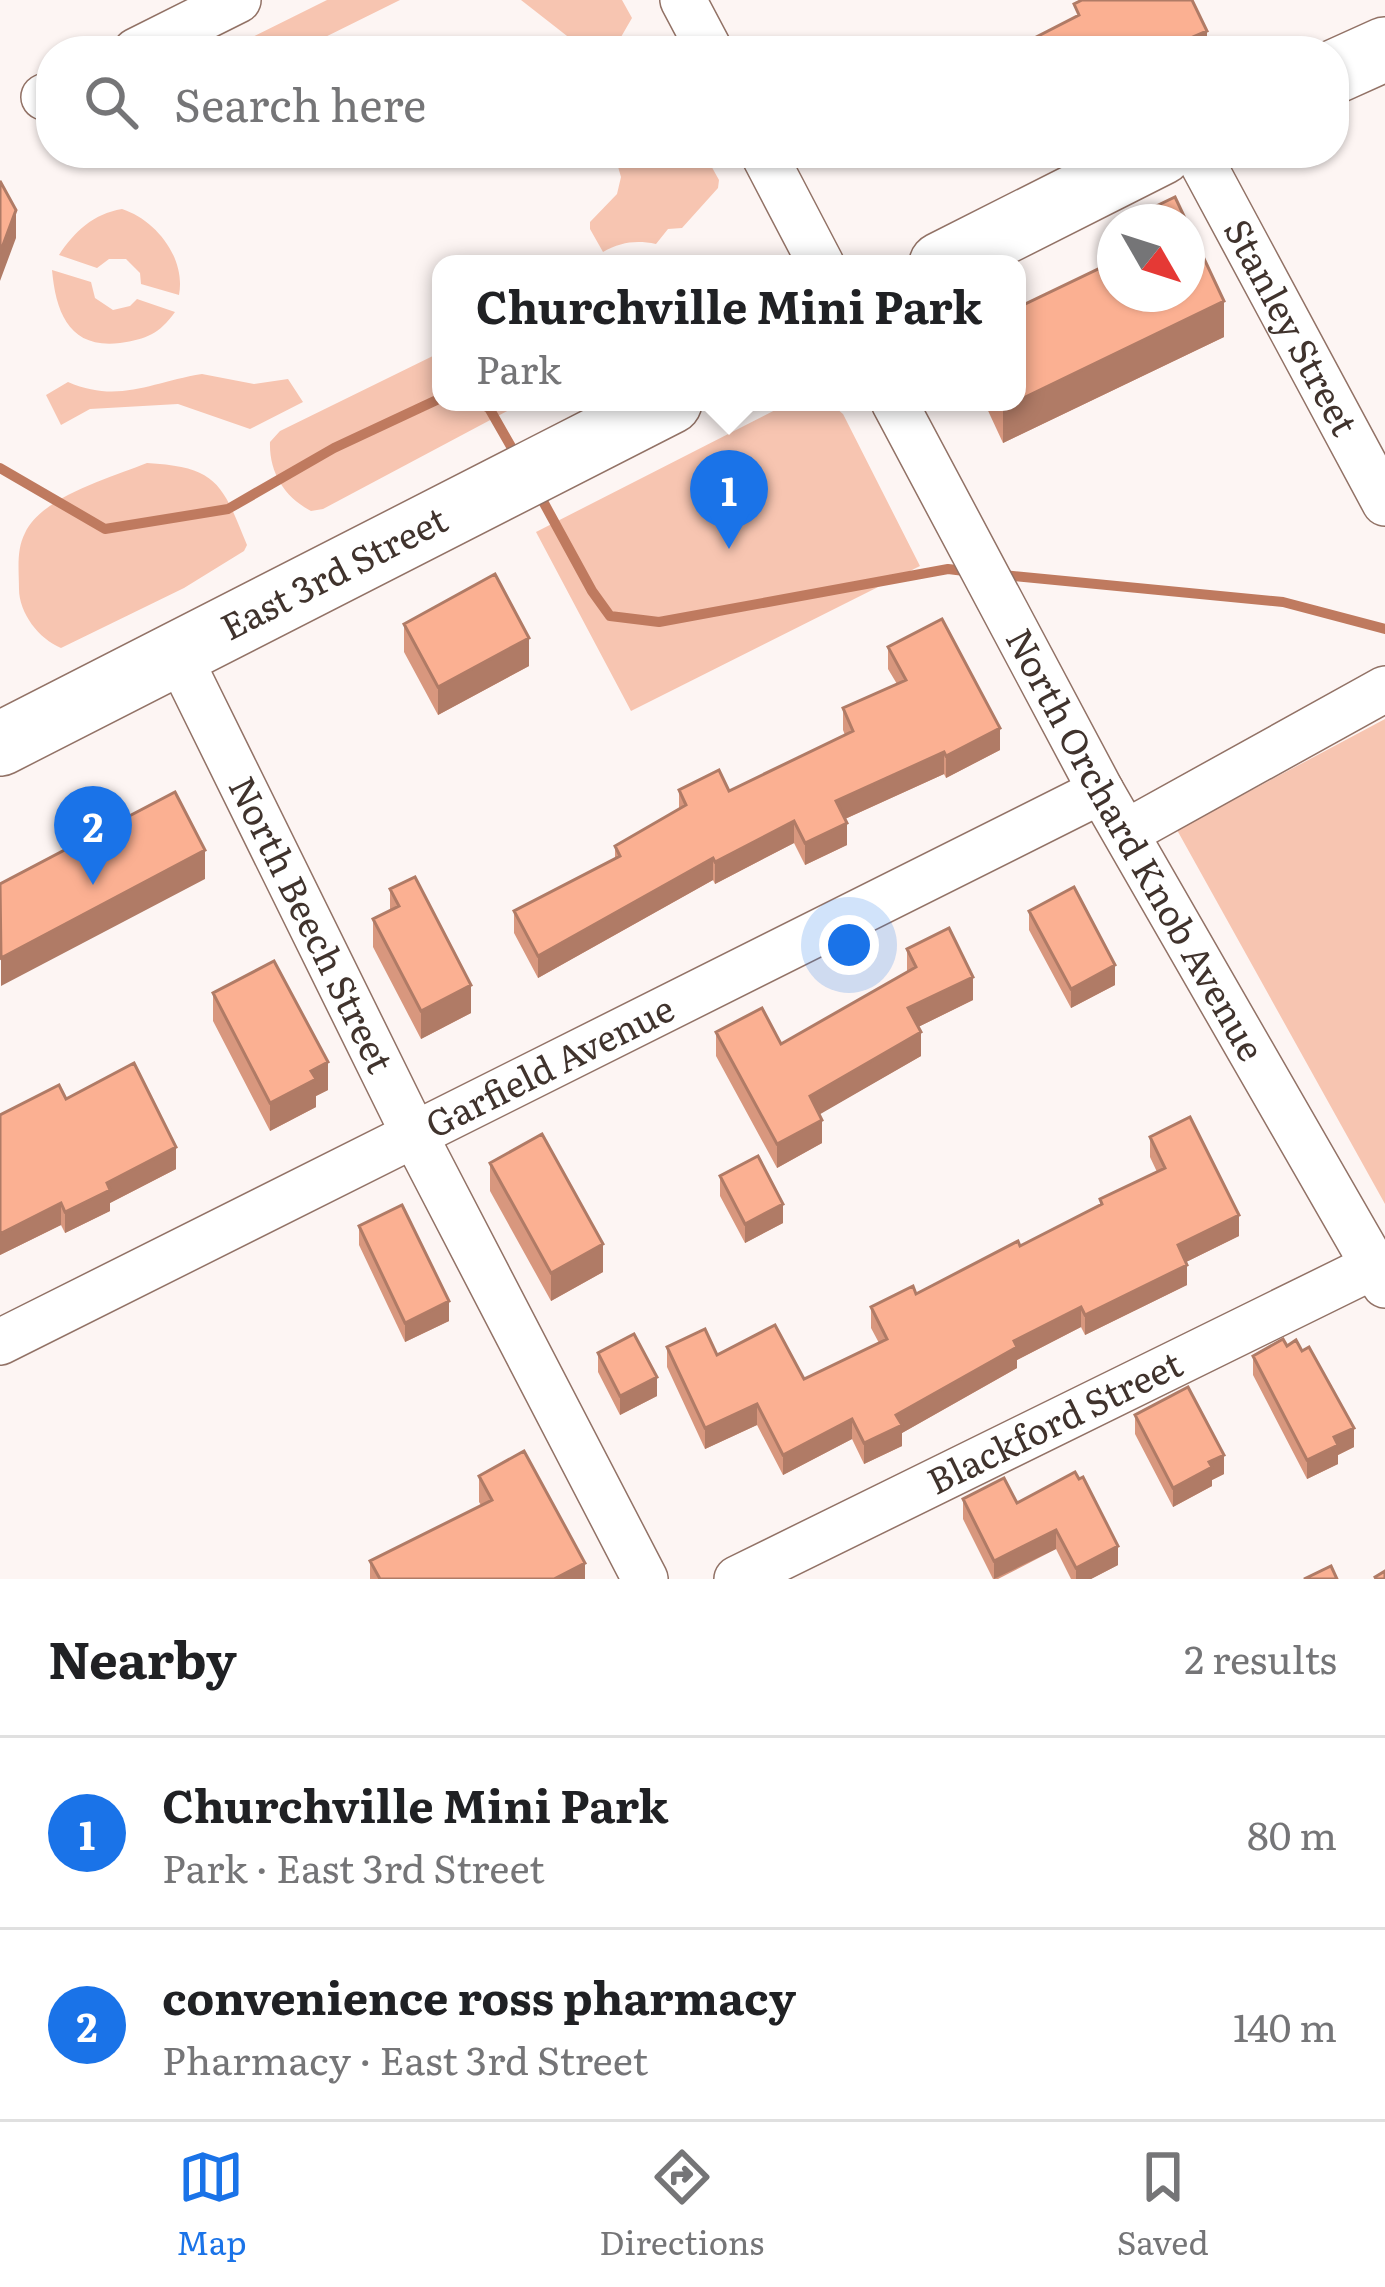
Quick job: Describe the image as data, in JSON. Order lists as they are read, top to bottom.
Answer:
{
  "streets": {
    "main road": ["East 3rd Street"],
    "street": [
      "Stanley Street",
      "North Orchard Knob Avenue",
      "North Beech Street",
      "Garfield Avenue",
      "Blackford Street"
    ]
  },
  "crossings": [
    ["East 3rd Street", "North Beech Street"],
    ["North Orchard Knob Avenue", "Garfield Avenue"],
    ["North Orchard Knob Avenue", "Blackford Street"],
    ["North Beech Street", "Garfield Avenue"]
  ],
  "north": "bottom right",
  "page": {
    "search": "Search here",
    "popup": ["Churchville Mini Park", "Park"],
    "pins": ["1", "2"],
    "heading": ["Nearby", "2 results"],
    "list": [
      {
        "mark": "1",
        "name": "Churchville Mini Park",
        "note": "Park · East 3rd Street",
        "value": "80 m"
      },
      {
        "mark": "2",
        "name": "convenience ross pharmacy",
        "note": "Pharmacy · East 3rd Street",
        "value": "140 m"
      }
    ],
    "nav": ["Map", "Directions", "Saved"]
  }
}
